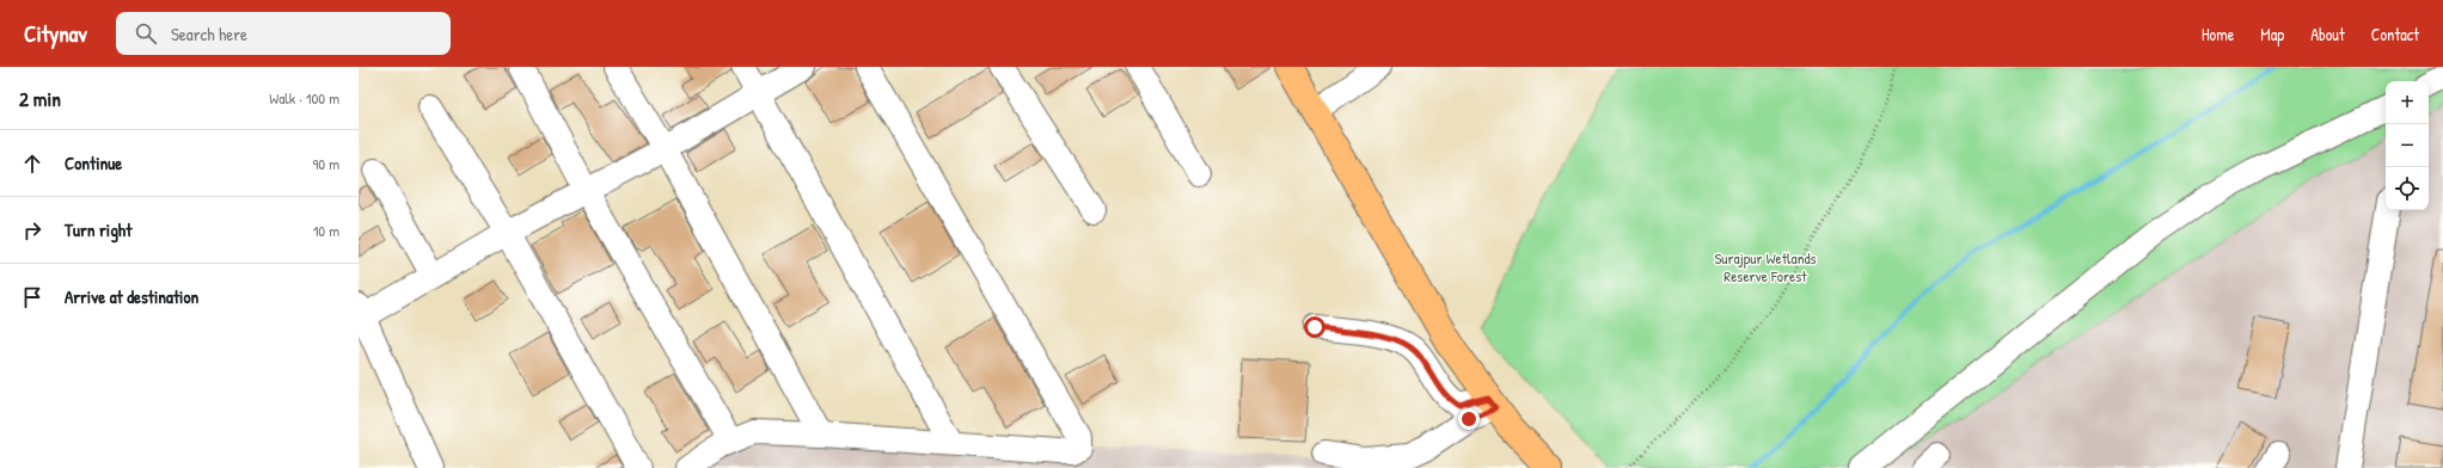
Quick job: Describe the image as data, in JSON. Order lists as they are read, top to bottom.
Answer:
{
  "parks": ["Surajpur Wetlands Reserve Forest"],
  "page": {
    "header": "Citynav",
    "search": "Search here",
    "nav": [
      "Home",
      "Map",
      "About",
      "Contact"
    ],
    "heading": ["2 min", "Walk · 100 m"],
    "map_buttons": ["+", "−"],
    "list": [
      ["Continue", "90 m"],
      ["Turn right", "10 m"],
      "Arrive at destination"
    ]
  }
}
